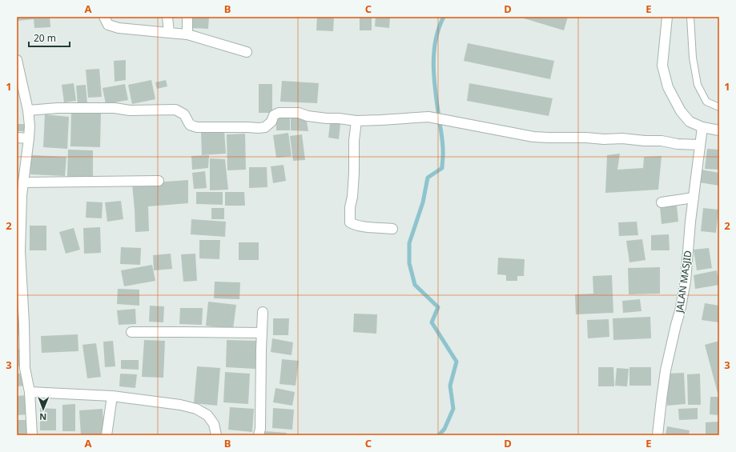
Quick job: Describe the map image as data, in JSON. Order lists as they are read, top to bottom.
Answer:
{
  "streets": {
    "street": ["JALAN MASJID"]
  },
  "scale_bar": "20 m",
  "north": "bottom",
  "grid": {
    "columns": [
      "A",
      "B",
      "C",
      "D",
      "E"
    ],
    "rows": ["1", "2", "3"]
  }
}
